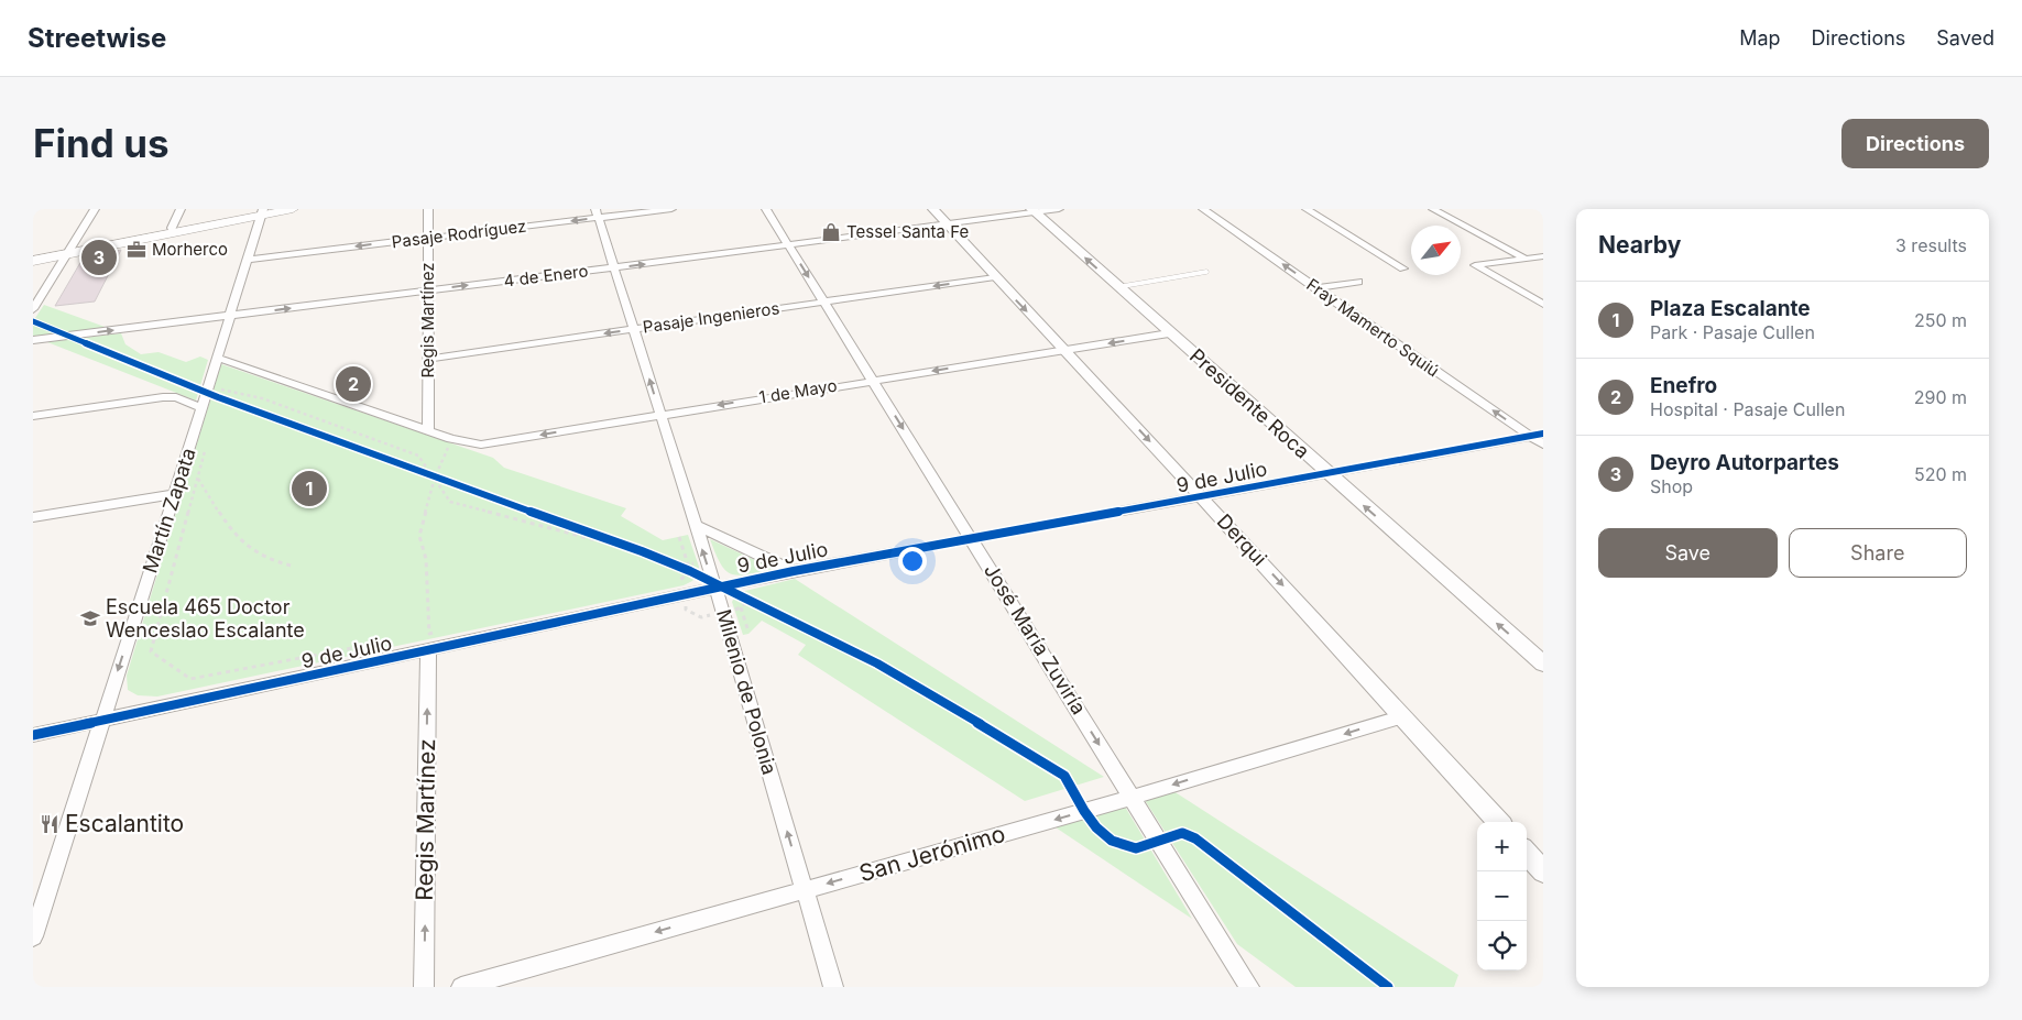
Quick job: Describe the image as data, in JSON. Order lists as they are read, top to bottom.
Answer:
{
  "streets": {
    "street": [
      "Pasaje Rodríguez",
      "4 de Enero",
      "Pasaje Ingenieros",
      "Regis Martínez",
      "Fray Mamerto Squiú",
      "1 de Mayo",
      "Presidente Roca",
      "9 de Julio",
      "Martín Zapata",
      "Derqui",
      "José María Zuviría",
      "Milenio de Polonia",
      "San Jerónimo"
    ]
  },
  "crossings": [
    ["Pasaje Rodríguez", "Regis Martínez"],
    ["Pasaje Rodríguez", "Martín Zapata"],
    ["Pasaje Rodríguez", "Milenio de Polonia"],
    ["4 de Enero", "Regis Martínez"],
    ["4 de Enero", "Presidente Roca"],
    ["4 de Enero", "Martín Zapata"],
    ["4 de Enero", "Derqui"],
    ["4 de Enero", "José María Zuviría"],
    ["4 de Enero", "Milenio de Polonia"],
    ["Pasaje Ingenieros", "Regis Martínez"],
    ["Pasaje Ingenieros", "Derqui"],
    ["Pasaje Ingenieros", "José María Zuviría"],
    ["Pasaje Ingenieros", "Milenio de Polonia"],
    ["Regis Martínez", "1 de Mayo"],
    ["Regis Martínez", "9 de Julio"],
    ["Fray Mamerto Squiú", "9 de Julio"],
    ["1 de Mayo", "Presidente Roca"],
    ["1 de Mayo", "Martín Zapata"],
    ["1 de Mayo", "Derqui"],
    ["1 de Mayo", "José María Zuviría"],
    ["1 de Mayo", "Milenio de Polonia"],
    ["Presidente Roca", "9 de Julio"],
    ["9 de Julio", "Martín Zapata"],
    ["9 de Julio", "Derqui"],
    ["9 de Julio", "José María Zuviría"],
    ["9 de Julio", "Milenio de Polonia"],
    ["Derqui", "San Jerónimo"],
    ["José María Zuviría", "San Jerónimo"],
    ["Milenio de Polonia", "San Jerónimo"]
  ],
  "one_way": [
    "Pasaje Rodríguez",
    "4 de Enero",
    "Pasaje Ingenieros",
    "Regis Martínez",
    "Fray Mamerto Squiú",
    "1 de Mayo",
    "Presidente Roca",
    "Derqui",
    "José María Zuviría",
    "Milenio de Polonia",
    "San Jerónimo"
  ],
  "places": {
    "shop": ["Tessel Santa Fe"],
    "office": ["Morherco"],
    "school or university": ["Escuela 465 Doctor Wenceslao Escalante"],
    "restaurant": ["Escalantito"]
  },
  "north": "top right",
  "page": {
    "header": "Streetwise",
    "nav": ["Map", "Directions", "Saved"],
    "buttons": [
      "Directions",
      ["Save", "Share"]
    ],
    "title": "Find us",
    "heading": ["Nearby", "3 results"],
    "pins": ["3", "2", "1"],
    "list": [
      {
        "mark": "1",
        "name": "Plaza Escalante",
        "note": "Park · Pasaje Cullen",
        "value": "250 m"
      },
      {
        "mark": "2",
        "name": "Enefro",
        "note": "Hospital · Pasaje Cullen",
        "value": "290 m"
      },
      {
        "mark": "3",
        "name": "Deyro Autorpartes",
        "note": "Shop",
        "value": "520 m"
      }
    ],
    "map_buttons": ["+", "−"]
  }
}
